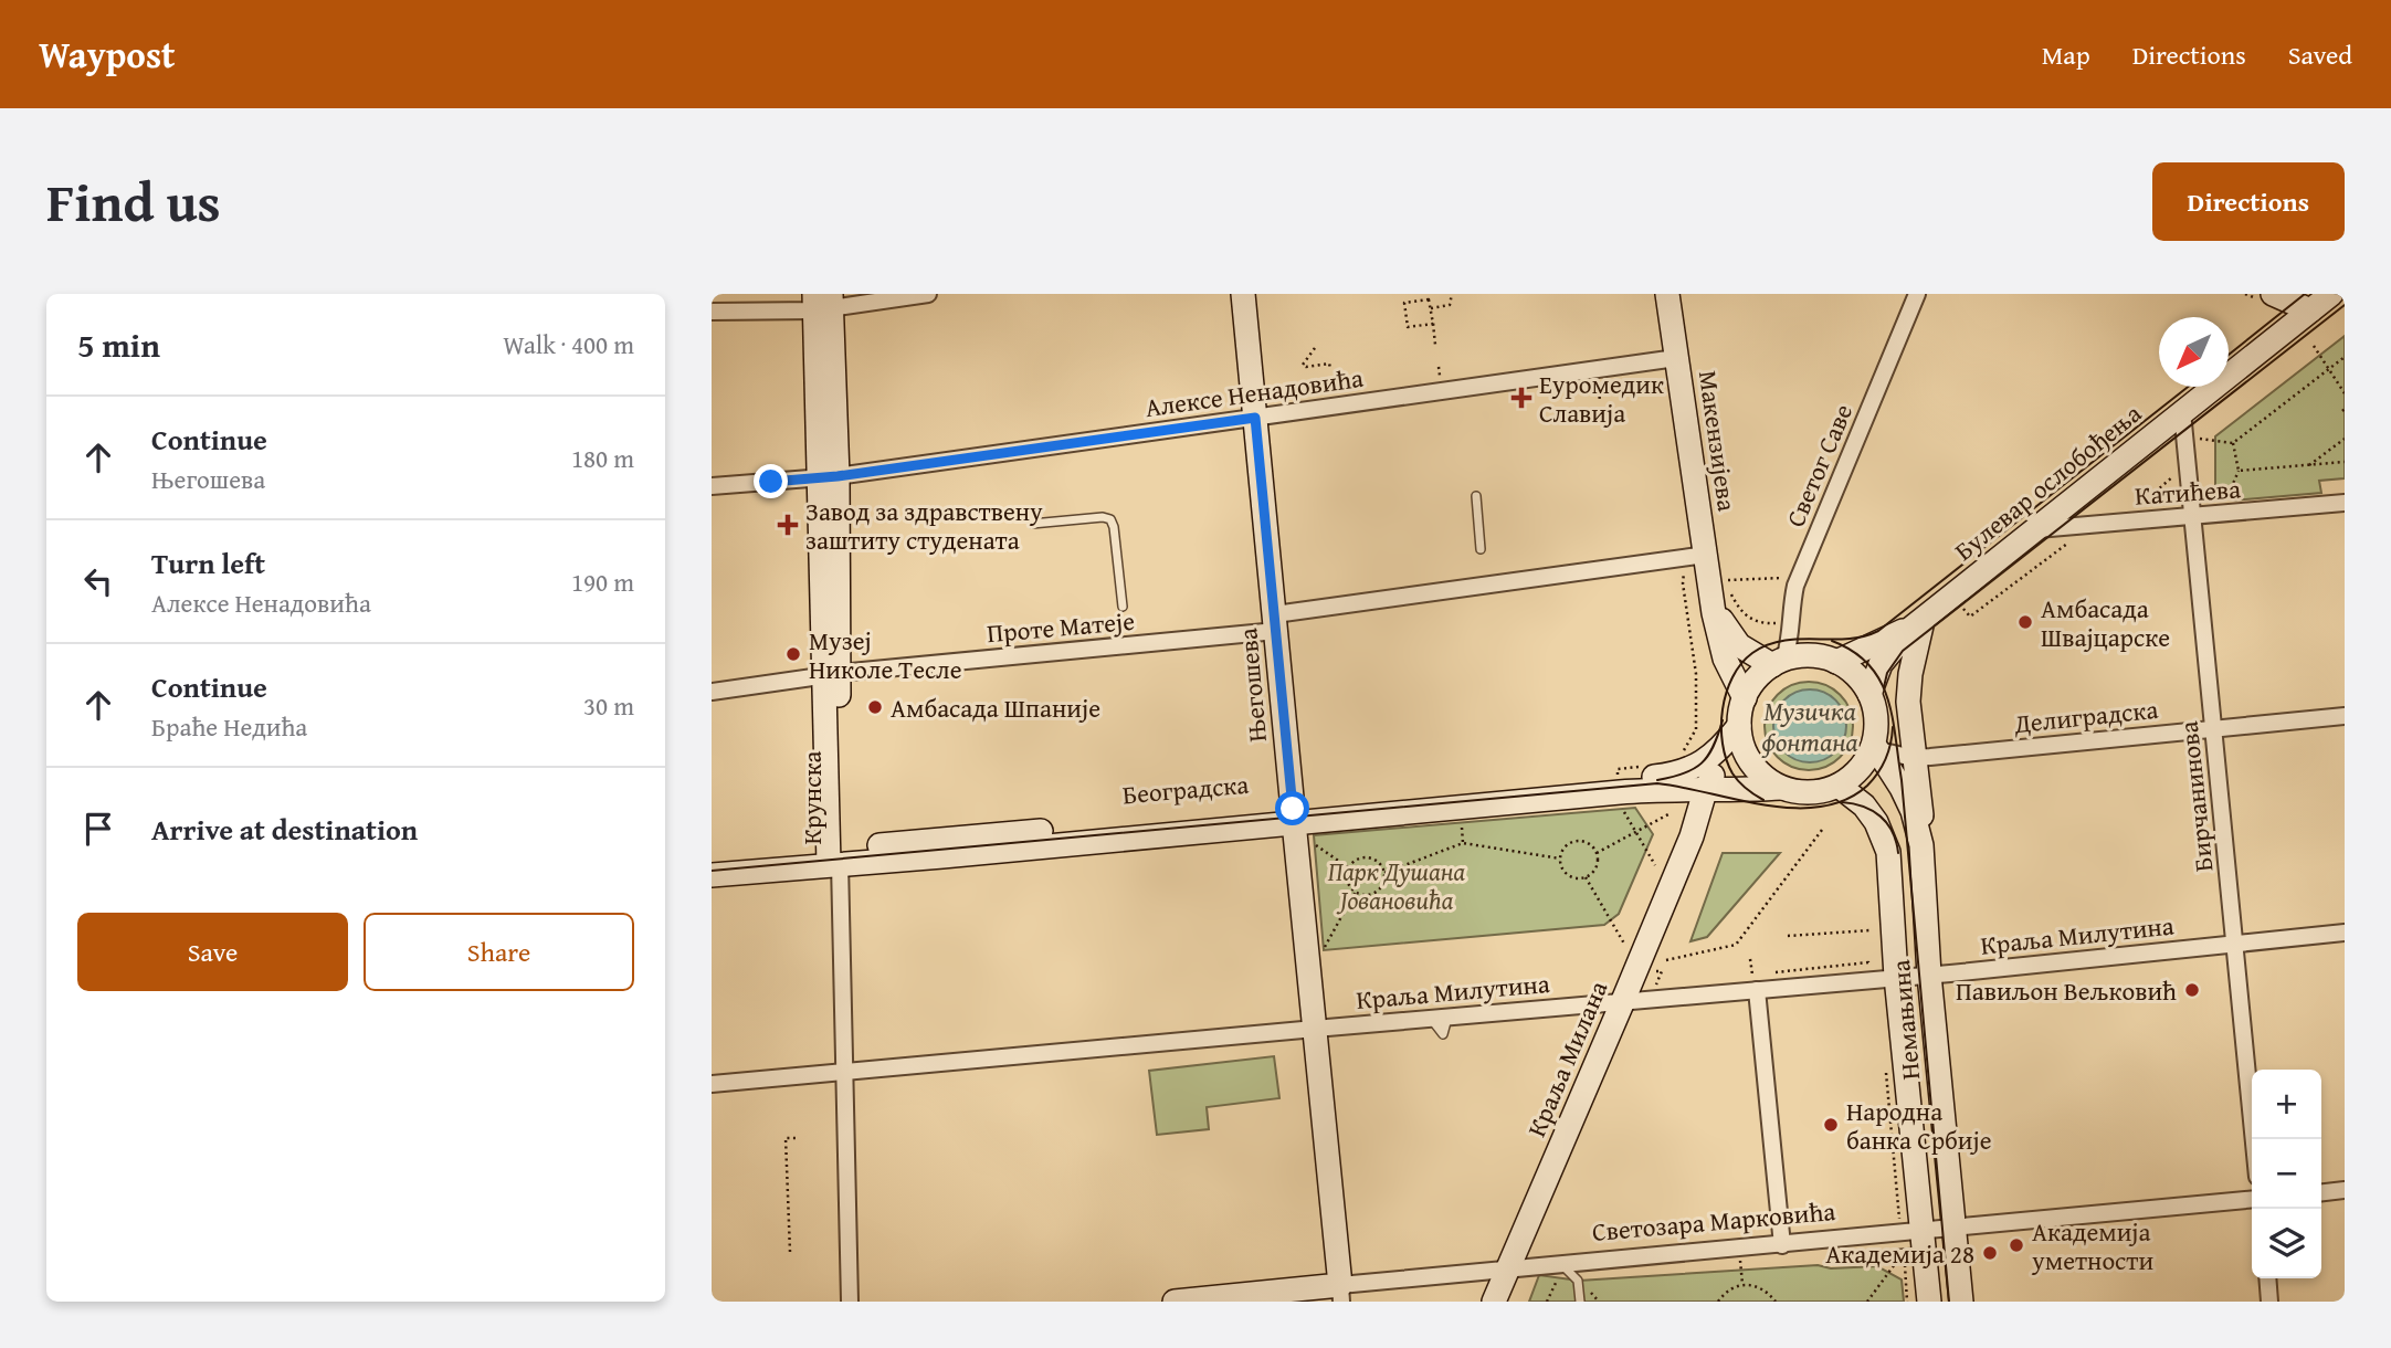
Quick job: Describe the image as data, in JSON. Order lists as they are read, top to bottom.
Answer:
{
  "streets": {
    "main road": [
      "Макензијева",
      "Булевар ослобођења",
      "Његошева",
      "Београдска",
      "Крунска",
      "Немањина",
      "Краља Милана",
      "Светозара Марковића"
    ],
    "street": [
      "Алексе Ненадовића",
      "Светог Саве",
      "Катићева",
      "Проте Матеје",
      "Делиградска",
      "Бирчанинова",
      "Краља Милутина"
    ]
  },
  "crossings": [
    ["Алексе Ненадовића", "Макензијева"],
    ["Алексе Ненадовића", "Његошева"],
    ["Алексе Ненадовића", "Крунска"],
    ["Макензијева", "Светог Саве"],
    ["Макензијева", "Булевар ослобођења"],
    ["Макензијева", "Проте Матеје"],
    ["Макензијева", "Делиградска"],
    ["Макензијева", "Београдска"],
    ["Макензијева", "Немањина"],
    ["Макензијева", "Краља Милана"],
    ["Светог Саве", "Булевар ослобођења"],
    ["Светог Саве", "Делиградска"],
    ["Светог Саве", "Београдска"],
    ["Светог Саве", "Немањина"],
    ["Светог Саве", "Краља Милана"],
    ["Булевар ослобођења", "Катићева"],
    ["Булевар ослобођења", "Делиградска"],
    ["Булевар ослобођења", "Београдска"],
    ["Булевар ослобођења", "Бирчанинова"],
    ["Булевар ослобођења", "Немањина"],
    ["Булевар ослобођења", "Краља Милана"],
    ["Катићева", "Бирчанинова"],
    ["Проте Матеје", "Његошева"],
    ["Проте Матеје", "Крунска"],
    ["Његошева", "Београдска"],
    ["Његошева", "Краља Милутина"],
    ["Његошева", "Светозара Марковића"],
    ["Делиградска", "Београдска"],
    ["Делиградска", "Бирчанинова"],
    ["Делиградска", "Немањина"],
    ["Делиградска", "Краља Милана"],
    ["Београдска", "Крунска"],
    ["Београдска", "Немањина"],
    ["Београдска", "Краља Милана"],
    ["Бирчанинова", "Краља Милутина"],
    ["Крунска", "Краља Милутина"],
    ["Краља Милутина", "Немањина"],
    ["Краља Милутина", "Краља Милана"],
    ["Немањина", "Краља Милана"],
    ["Немањина", "Светозара Марковића"],
    ["Краља Милана", "Светозара Марковића"]
  ],
  "water": ["Музичка фонтана"],
  "parks": ["Парк Душана Јовановића"],
  "places": {
    "health": ["Еуромедик Славија", "Завод за здравствену заштиту студената"],
    "other": [
      "Амбасада Швајцарске",
      "Музеј Николе Тесле",
      "Амбасада Шпаније",
      "Павиљон Вељковић",
      "Народна банка Србије",
      "Академија уметности",
      "Академија 28"
    ]
  },
  "north": "bottom left",
  "page": {
    "header": "Waypost",
    "nav": ["Map", "Directions", "Saved"],
    "title": "Find us",
    "buttons": [
      "Directions",
      ["Save", "Share"]
    ],
    "heading": ["5 min", "Walk · 400 m"],
    "list": [
      ["Continue", "Његошева", "180 m"],
      ["Turn left", "Алексе Ненадовића", "190 m"],
      ["Continue", "Браће Недића", "30 m"],
      "Arrive at destination"
    ],
    "map_buttons": ["+", "−"]
  }
}
